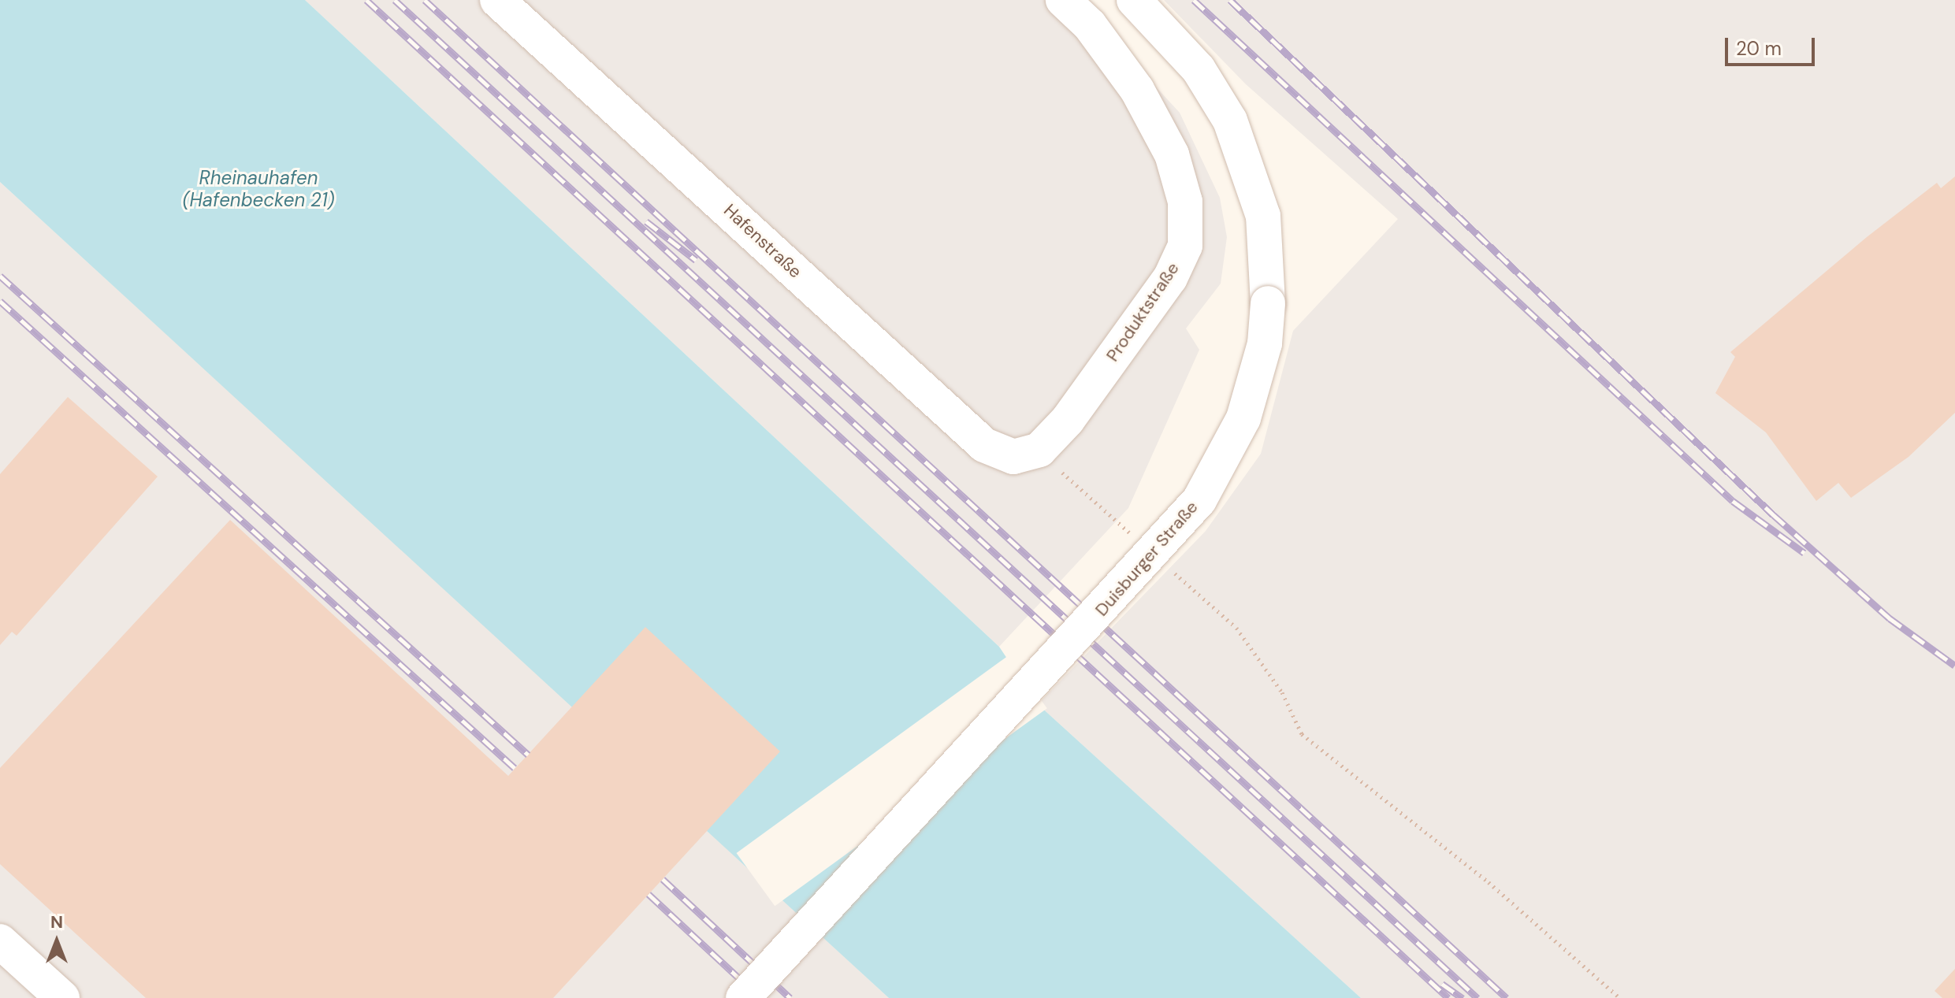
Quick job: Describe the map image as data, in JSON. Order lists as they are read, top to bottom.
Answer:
{
  "streets": {
    "street": ["Hafenstraße", "Produktstraße", "Duisburger Straße"]
  },
  "crossings": [
    ["Hafenstraße", "Produktstraße"]
  ],
  "water": ["Rheinauhafen (Hafenbecken 21)"],
  "scale_bar": "20 m",
  "north": "top"
}
